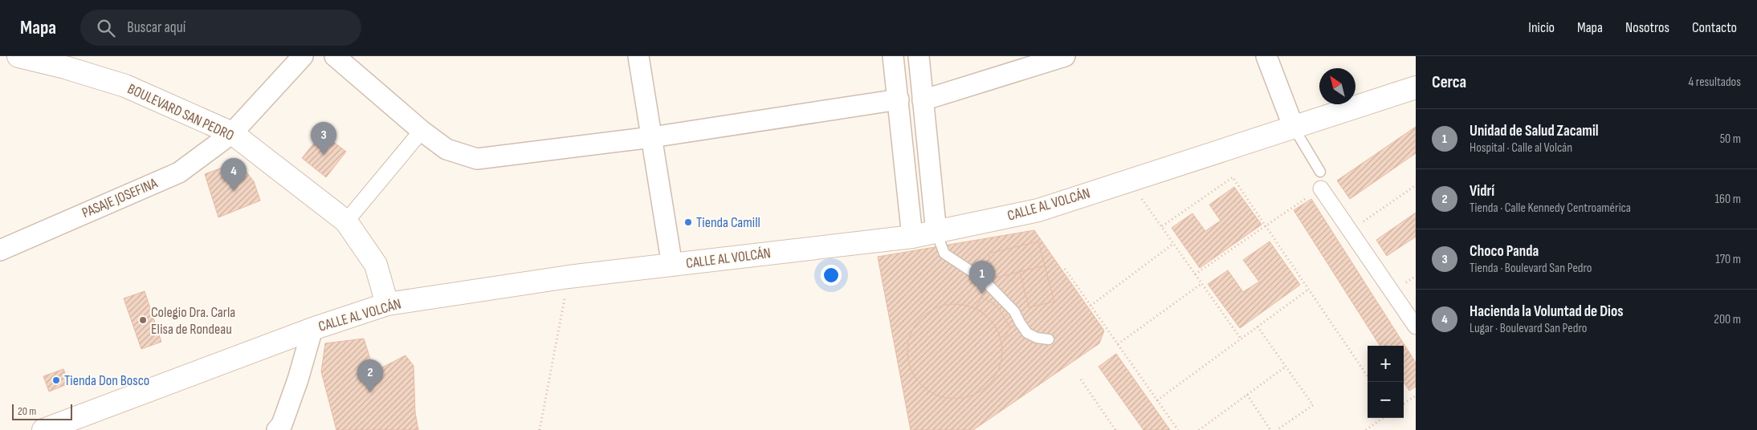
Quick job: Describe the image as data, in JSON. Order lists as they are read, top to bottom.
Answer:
{
  "streets": {
    "main road": ["BOULEVARD SAN PEDRO", "CALLE AL VOLCÁN"],
    "street": ["PASAJE JOSEFINA"]
  },
  "crossings": [
    ["BOULEVARD SAN PEDRO", "PASAJE JOSEFINA"],
    ["BOULEVARD SAN PEDRO", "CALLE AL VOLCÁN"]
  ],
  "places": ["Tienda Camill", "Colegio Dra. Carla Elisa de Rondeau", "Tienda Don Bosco"],
  "scale_bar": "20 m",
  "north": "top left",
  "page": {
    "header": "Mapa",
    "search": "Buscar aquí",
    "nav": [
      "Inicio",
      "Mapa",
      "Nosotros",
      "Contacto"
    ],
    "heading": ["Cerca", "4 resultados"],
    "list": [
      {
        "mark": "1",
        "name": "Unidad de Salud Zacamil",
        "note": "Hospital · Calle al Volcán",
        "value": "50 m"
      },
      {
        "mark": "2",
        "name": "Vidrí",
        "note": "Tienda · Calle Kennedy Centroamérica",
        "value": "160 m"
      },
      {
        "mark": "3",
        "name": "Choco Panda",
        "note": "Tienda · Boulevard San Pedro",
        "value": "170 m"
      },
      {
        "mark": "4",
        "name": "Hacienda la Voluntad de Dios",
        "note": "Lugar · Boulevard San Pedro",
        "value": "200 m"
      }
    ],
    "pins": [
      "3",
      "4",
      "1",
      "2"
    ],
    "map_buttons": ["+", "−"],
    "scale": "20 m"
  }
}
